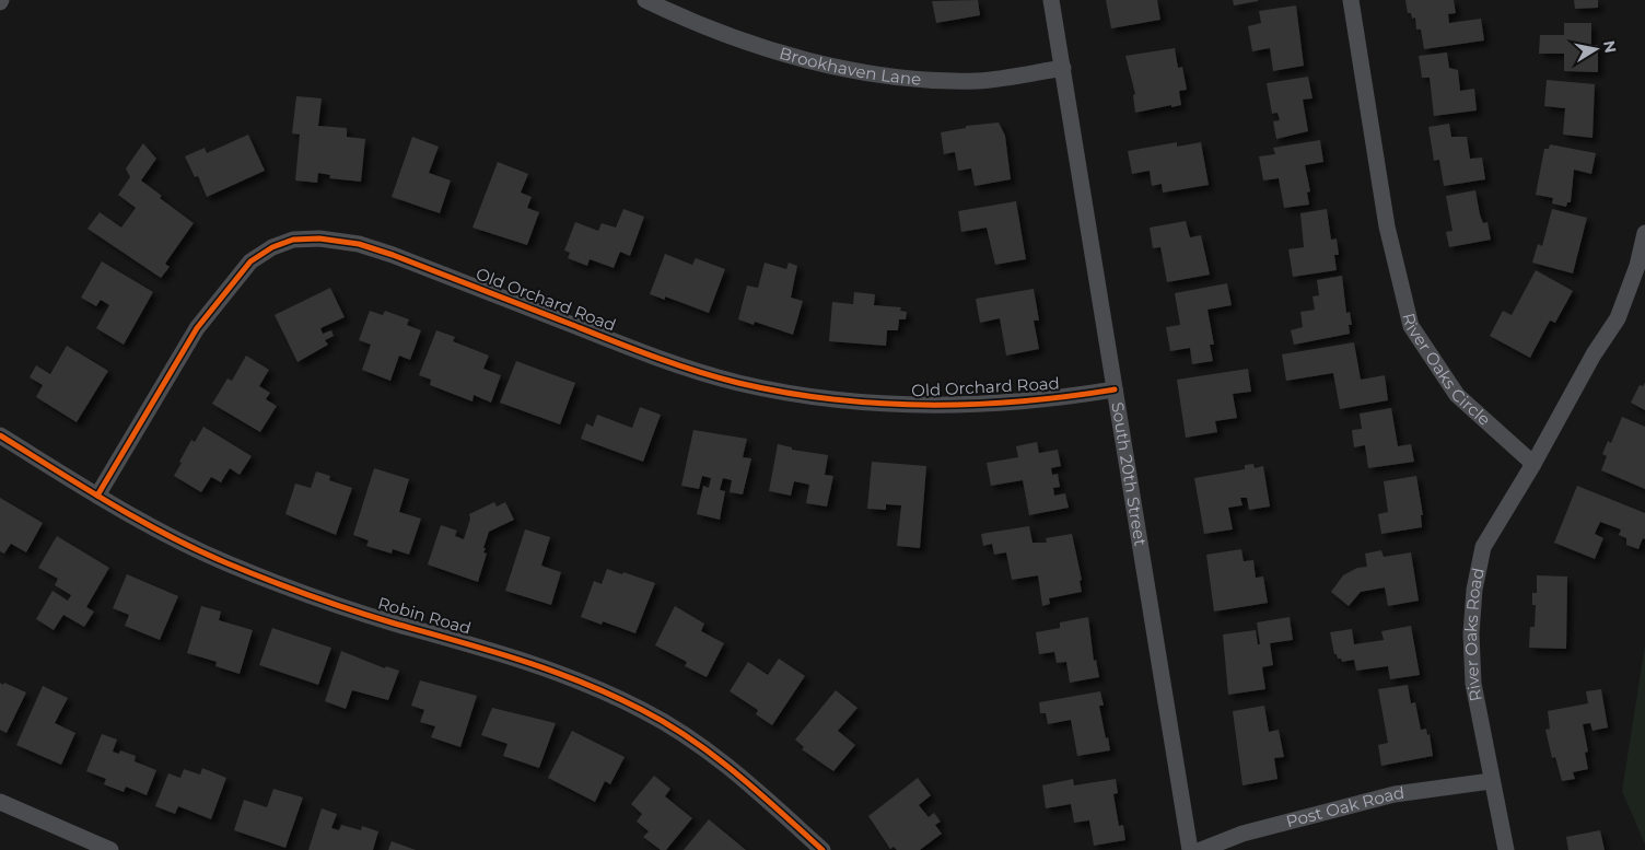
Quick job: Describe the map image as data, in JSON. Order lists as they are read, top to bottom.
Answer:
{
  "streets": {
    "street": [
      "Brookhaven Lane",
      "Old Orchard Road",
      "River Oaks Circle",
      "South 20th Street",
      "Robin Road",
      "River Oaks Road",
      "Post Oak Road"
    ]
  },
  "crossings": [
    ["Brookhaven Lane", "South 20th Street"],
    ["Old Orchard Road", "South 20th Street"],
    ["Old Orchard Road", "Robin Road"],
    ["River Oaks Circle", "River Oaks Road"],
    ["River Oaks Road", "Post Oak Road"]
  ],
  "north": "right"
}
